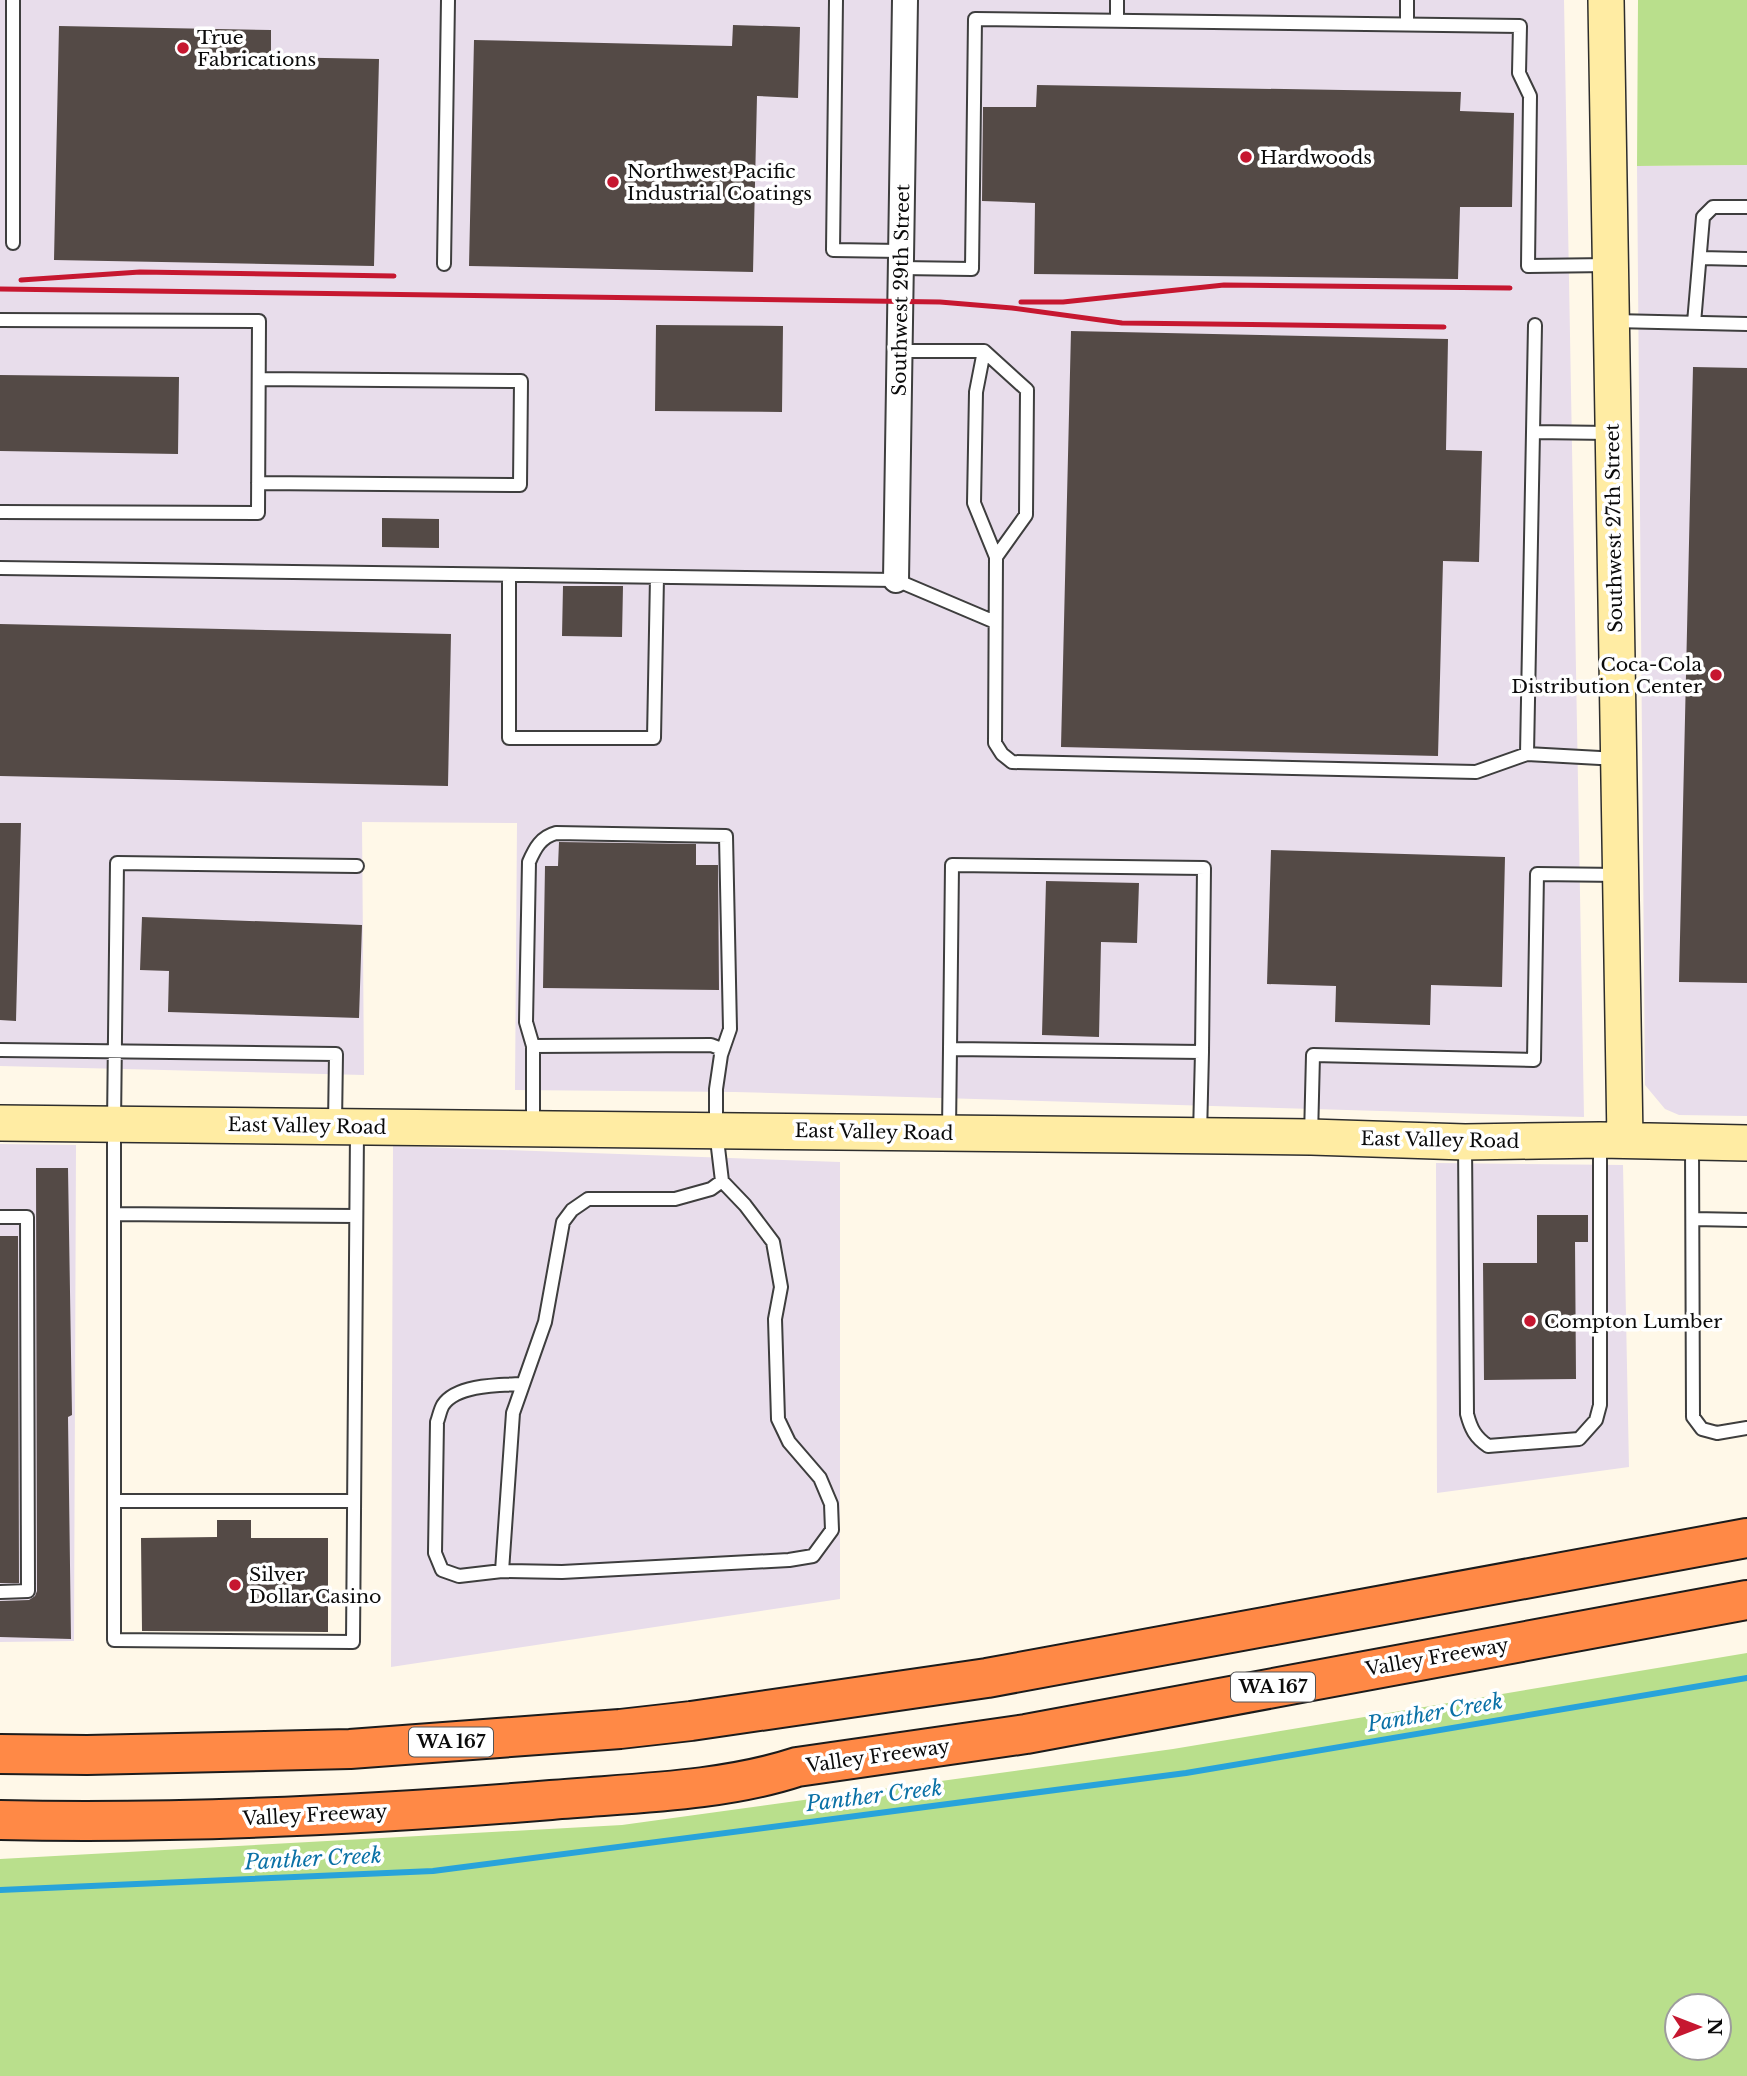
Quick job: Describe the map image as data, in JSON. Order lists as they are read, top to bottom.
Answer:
{
  "streets": {
    "highway": ["Valley Freeway", "WA 167"],
    "street": ["Southwest 29th Street", "Southwest 27th Street", "East Valley Road"]
  },
  "crossings": [
    ["Southwest 27th Street", "East Valley Road"]
  ],
  "water": ["Panther Creek"],
  "places": [
    "True Fabrications",
    "Hardwoods",
    "Northwest Pacific Industrial Coatings",
    "Coca-Cola Distribution Center",
    "Compton Lumber",
    "Silver Dollar Casino"
  ],
  "north": "right"
}
